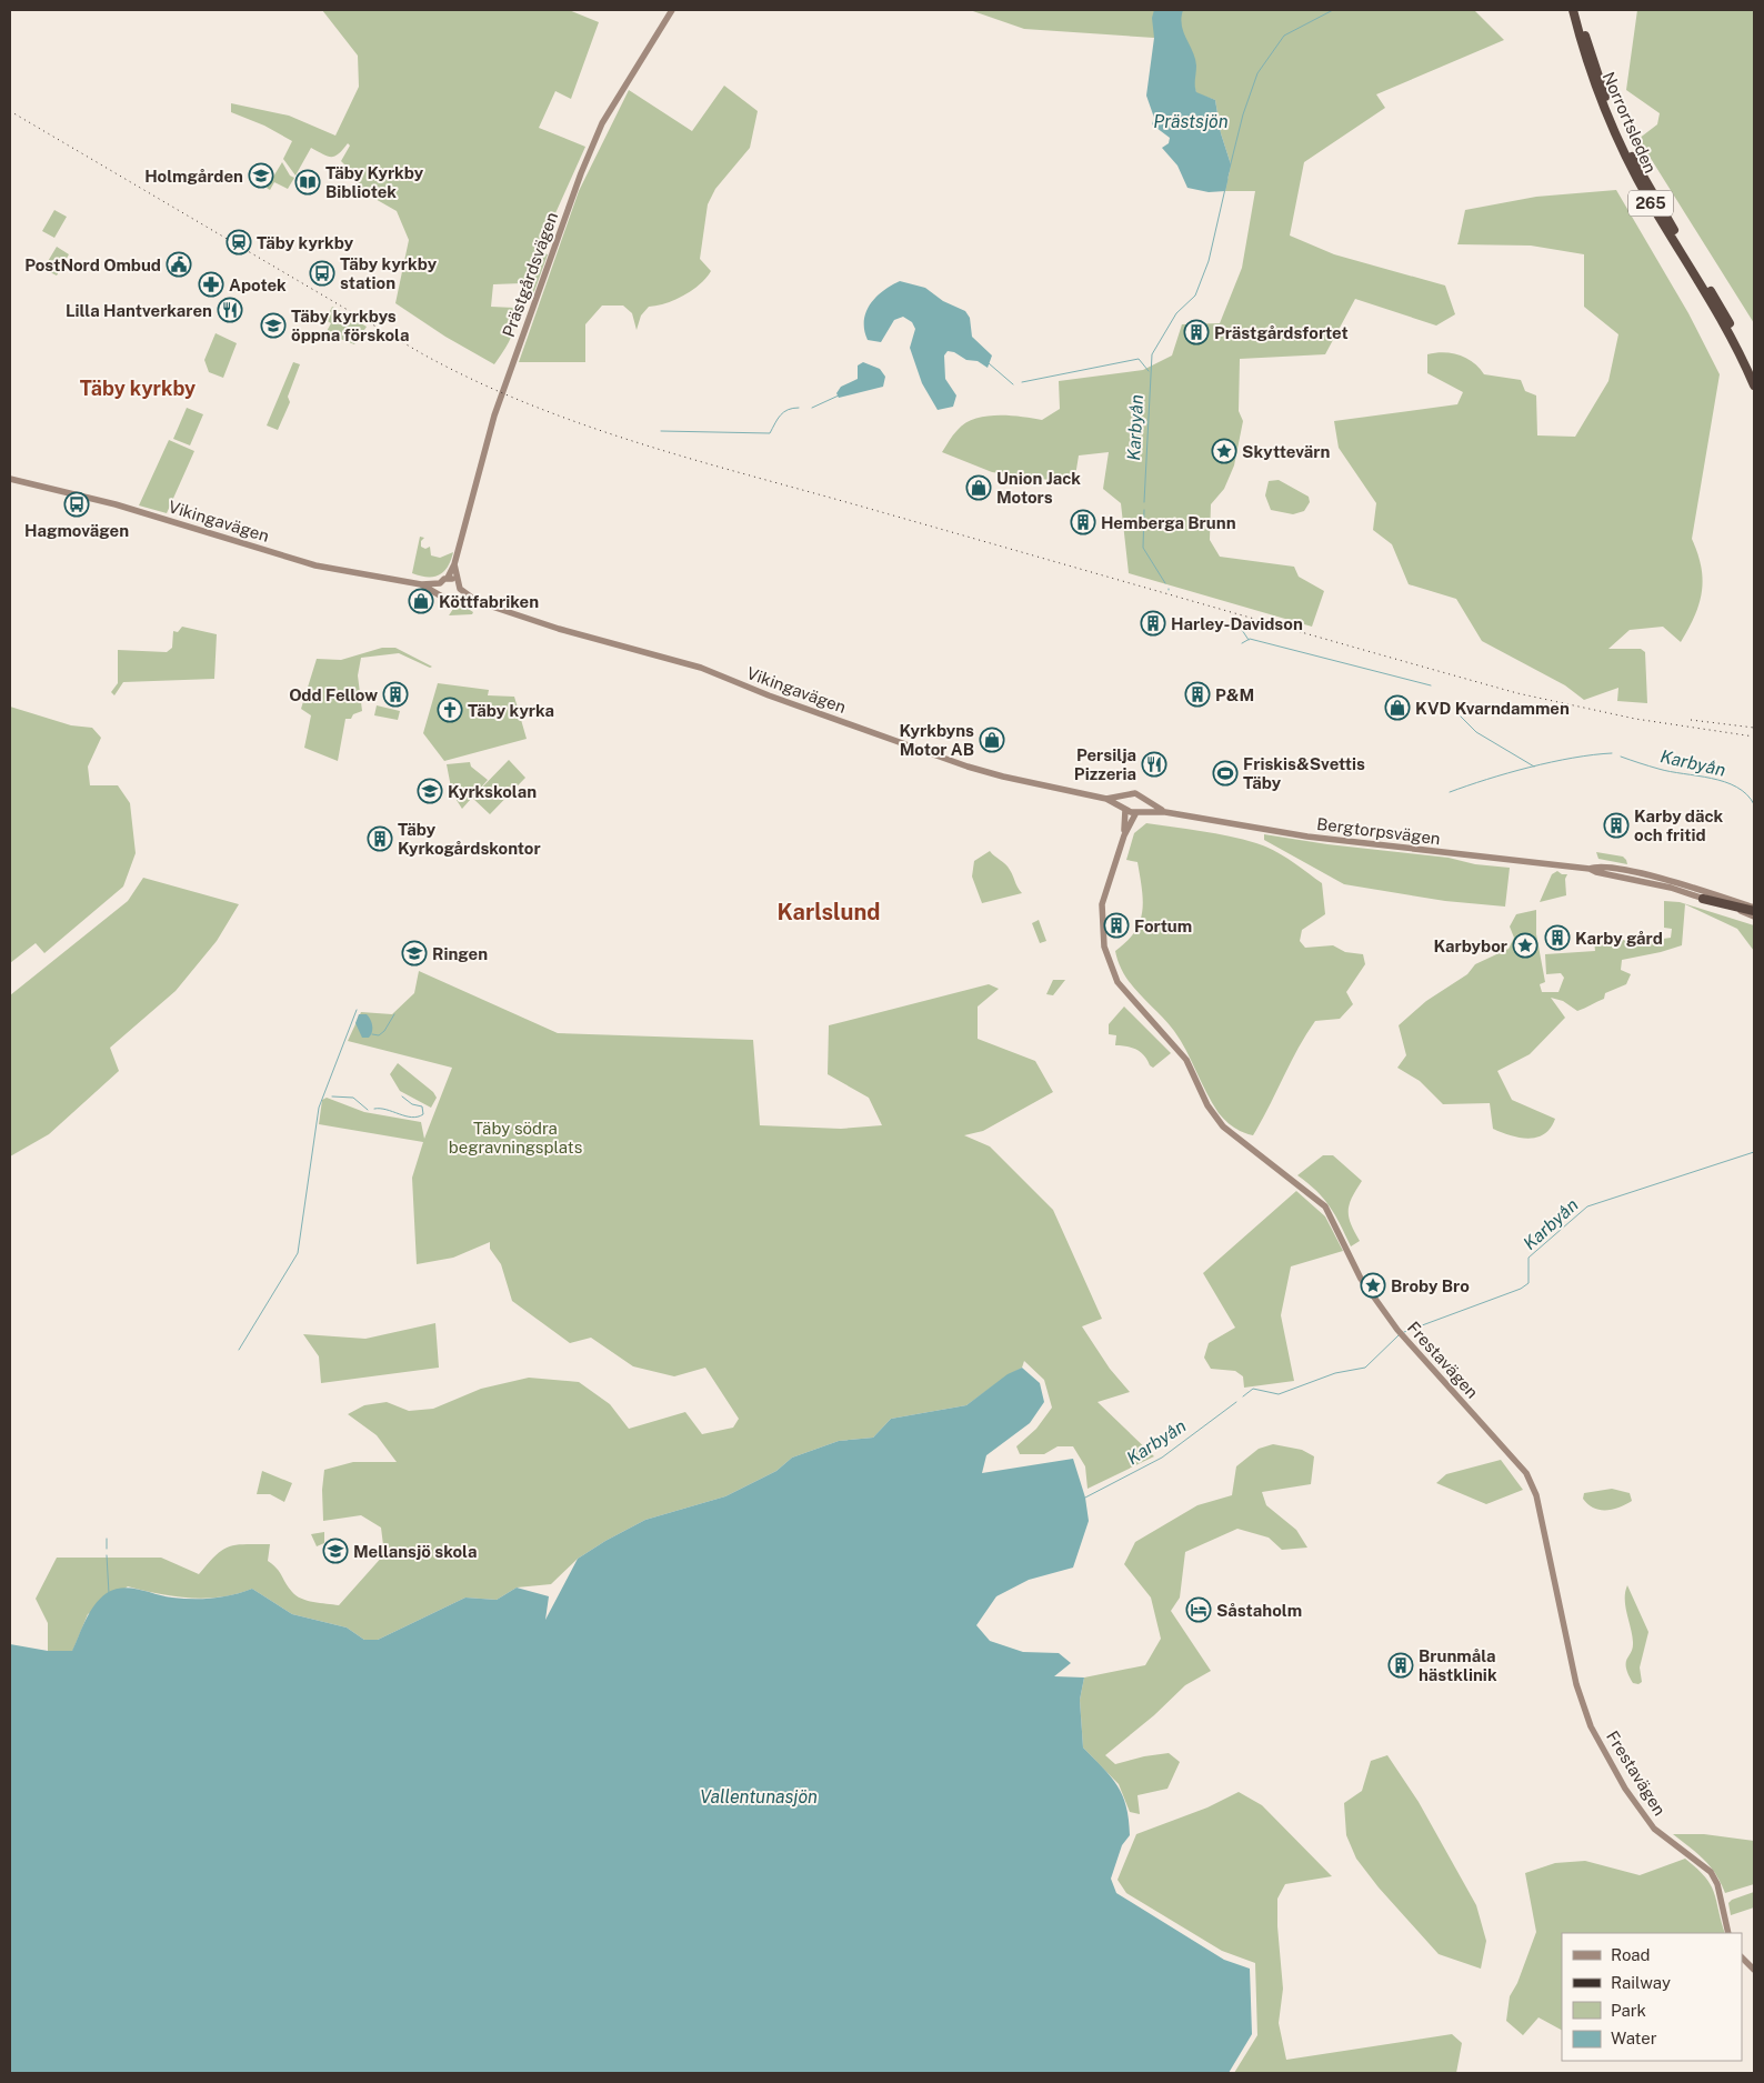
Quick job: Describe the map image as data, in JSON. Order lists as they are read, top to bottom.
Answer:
{
  "streets": {
    "highway": ["Norrortsleden", "265"],
    "main road": [
      "Prästgårdsvägen",
      "Vikingavägen",
      "Bergtorpsvägen",
      "Frestavägen"
    ]
  },
  "crossings": [
    ["Prästgårdsvägen", "Vikingavägen"],
    ["Vikingavägen", "Bergtorpsvägen"],
    ["Vikingavägen", "Frestavägen"],
    ["Bergtorpsvägen", "Frestavägen"]
  ],
  "districts": ["Täby kyrkby", "Karlslund"],
  "water": ["Prästsjön", "Karbyån", "Vallentunasjön"],
  "parks": ["Täby södra begravningsplats"],
  "places": {
    "school or university": [
      "Holmgården",
      "Täby kyrkbys öppna förskola",
      "Kyrkskolan",
      "Ringen",
      "Mellansjö skola"
    ],
    "library": ["Täby Kyrkby Bibliotek"],
    "station": ["Täby kyrkby"],
    "public building": ["PostNord Ombud"],
    "bus stop": ["Täby kyrkby station", "Hagmovägen"],
    "pharmacy": ["Apotek"],
    "restaurant": ["Lilla Hantverkaren", "Persilja Pizzeria"],
    "building": [
      "Prästgårdsfortet",
      "Hemberga Brunn",
      "Harley-Davidson",
      "Odd Fellow",
      "P&M",
      "Karby däck och fritid",
      "Täby Kyrkogårdskontor",
      "Fortum",
      "Karby gård",
      "Brunmåla hästklinik"
    ],
    "place": ["Skyttevärn", "Karbybor", "Broby Bro"],
    "shop": [
      "Union Jack Motors",
      "Köttfabriken",
      "KVD Kvarndammen",
      "Kyrkbyns Motor AB"
    ],
    "church": ["Täby kyrka"],
    "sports": ["Friskis&Svettis Täby"],
    "hotel": ["Såstaholm"]
  },
  "legend": [
    "Road",
    "Railway",
    "Park",
    "Water"
  ]
}
